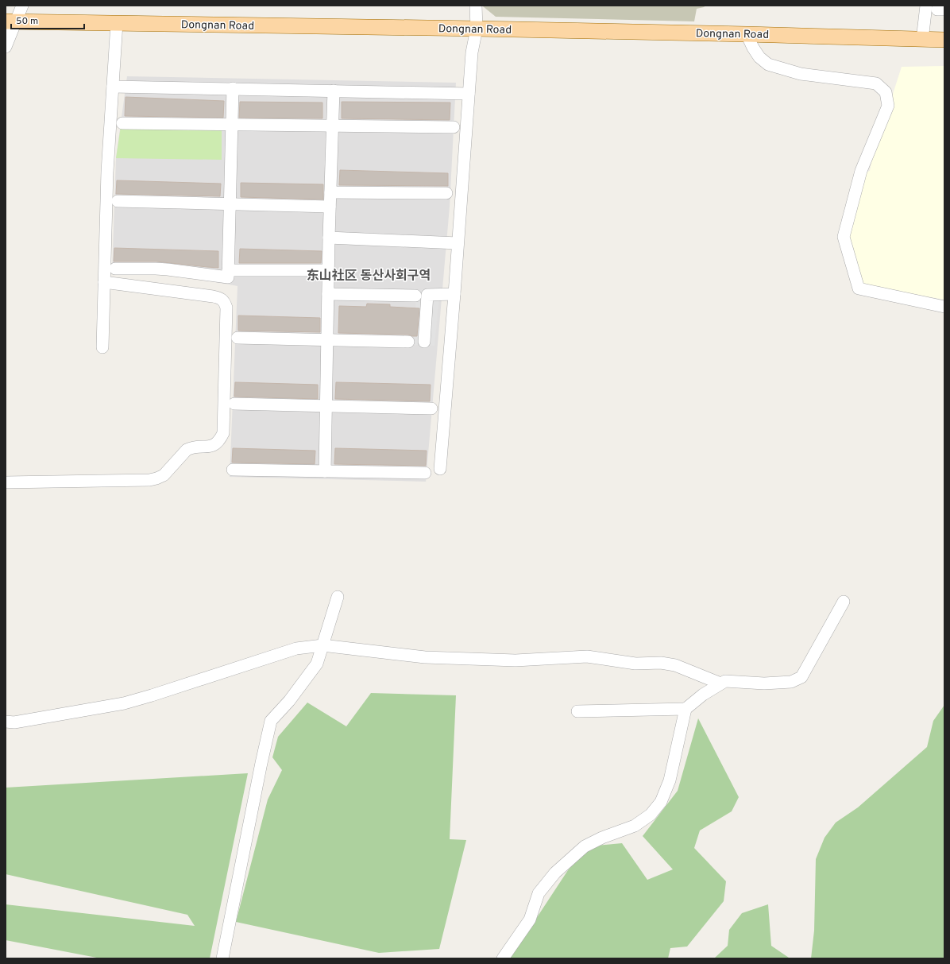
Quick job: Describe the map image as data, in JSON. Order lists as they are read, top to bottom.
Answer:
{
  "streets": {
    "main road": ["Dongnan Road"]
  },
  "districts": ["东山社区 동산사회구역"],
  "scale_bar": "50 m"
}
